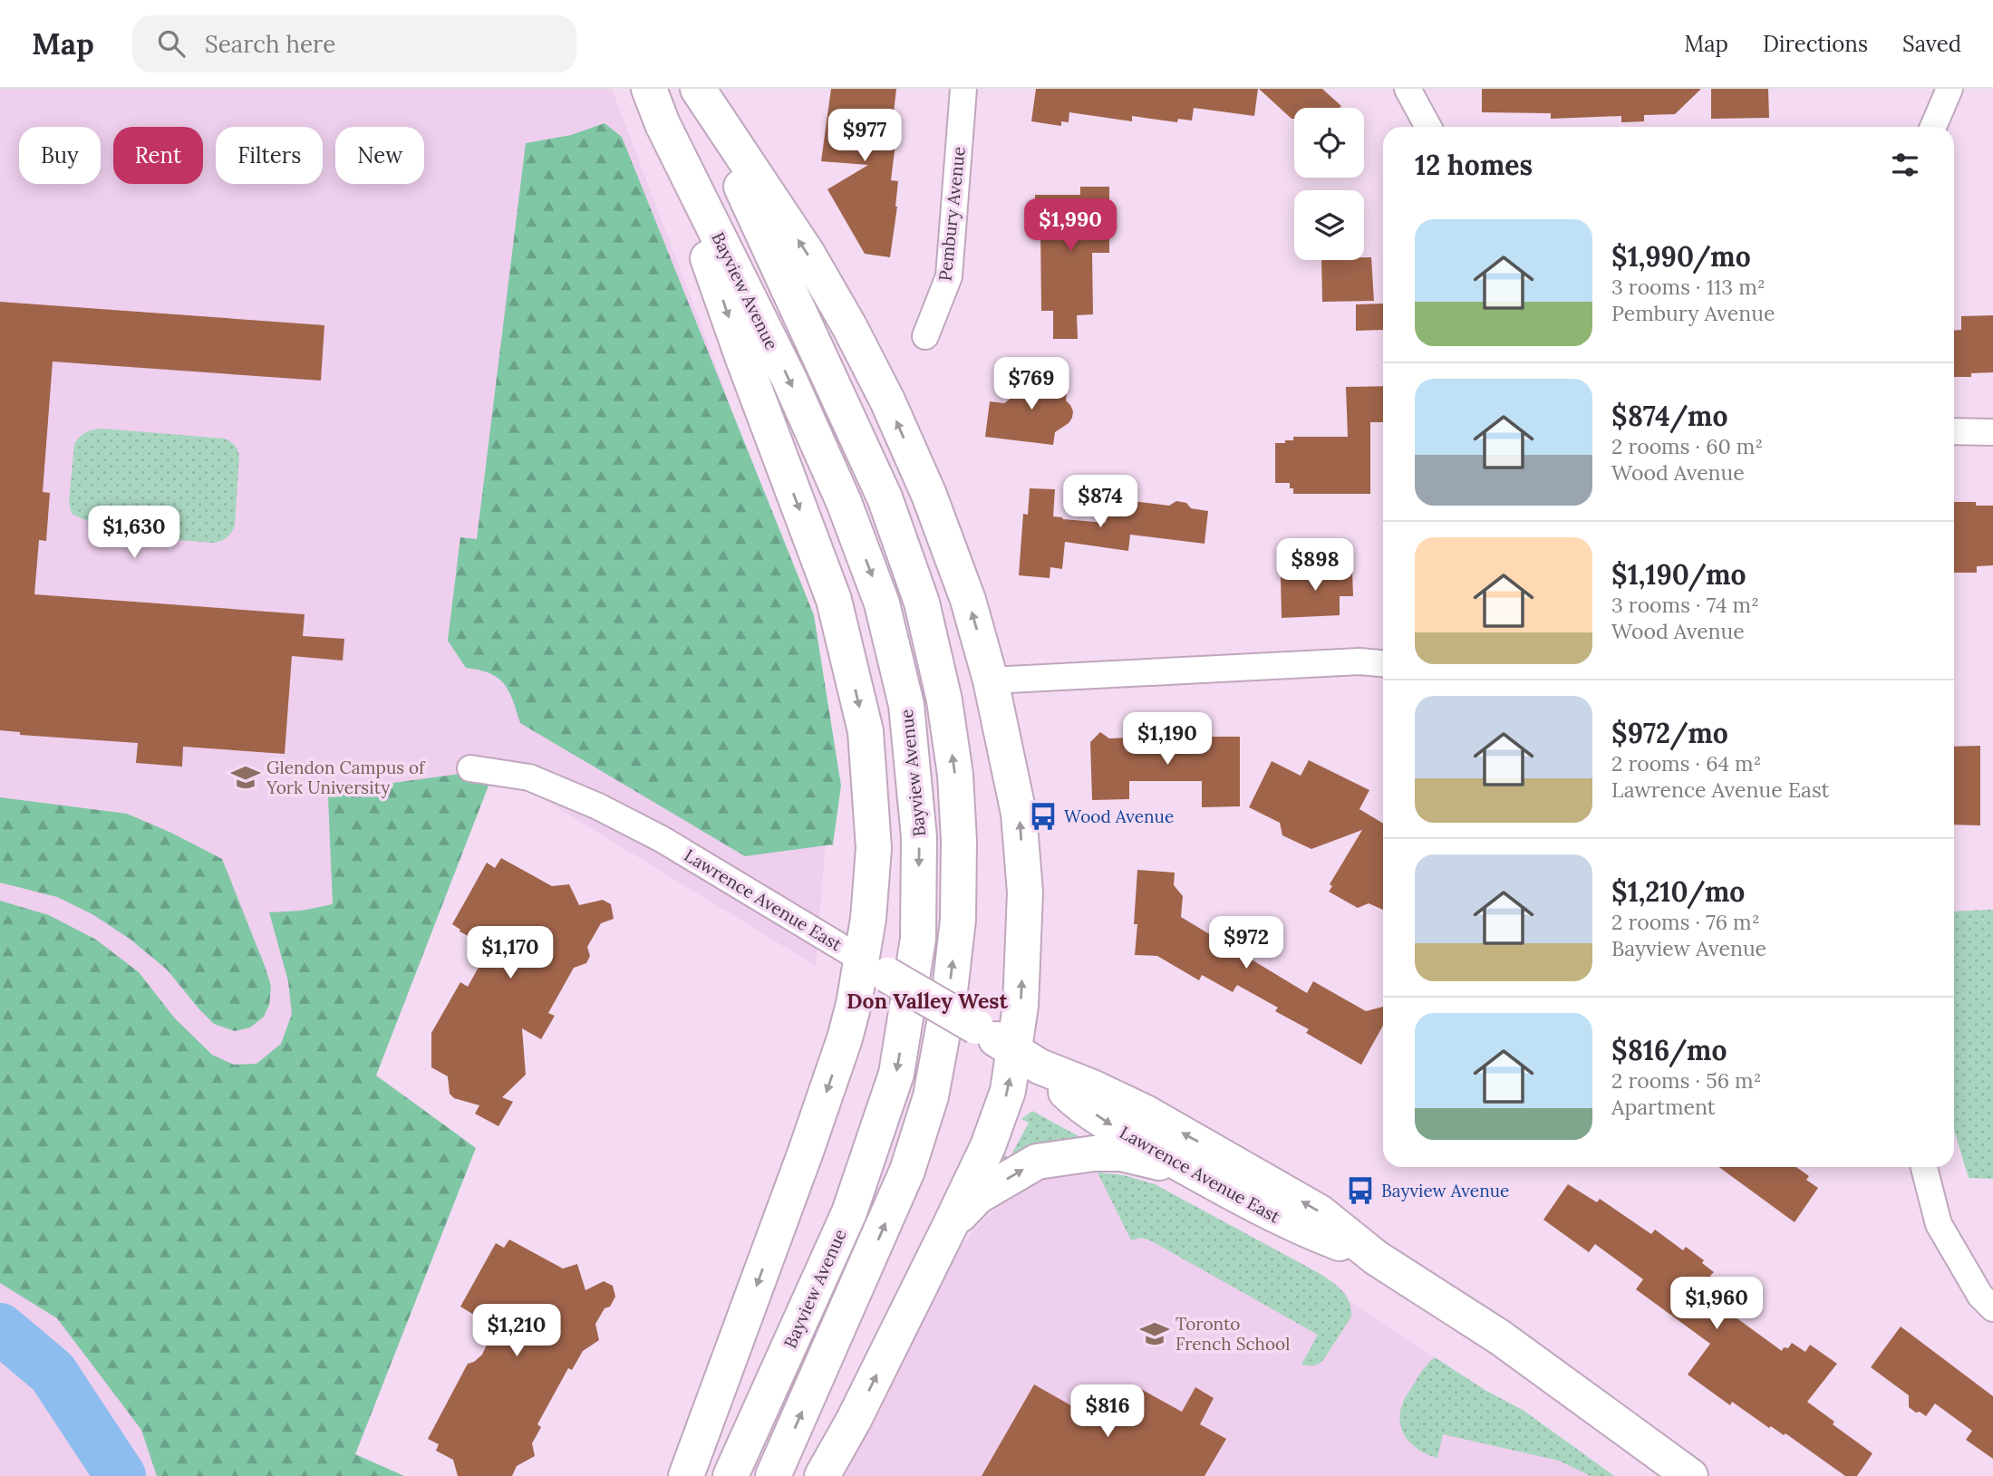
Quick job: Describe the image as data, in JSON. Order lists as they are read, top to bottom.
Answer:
{
  "streets": {
    "main road": ["Bayview Avenue", "Lawrence Avenue East"],
    "street": ["Pembury Avenue"]
  },
  "districts": ["Don Valley West"],
  "places": {
    "school or university": ["Glendon Campus of York University", "Toronto French School"],
    "bus stop": ["Wood Avenue", "Bayview Avenue"]
  },
  "page": {
    "header": "Map",
    "search": "Search here",
    "nav": ["Map", "Directions", "Saved"],
    "price": [
      "$977",
      "$1,990",
      "$769",
      "$874",
      "$1,630",
      "$898",
      "$1,190",
      "$972",
      "$1,170",
      "$1,960",
      "$1,210",
      "$816"
    ],
    "chip": [
      "Buy",
      "Rent",
      "Filters",
      "New"
    ],
    "heading": "12 homes",
    "list": [
      {
        "name": "$1,990/mo",
        "note": "3 rooms · 113 m² · Pembury Avenue"
      },
      {
        "name": "$874/mo",
        "note": "2 rooms · 60 m² · Wood Avenue"
      },
      {
        "name": "$1,190/mo",
        "note": "3 rooms · 74 m² · Wood Avenue"
      },
      {
        "name": "$972/mo",
        "note": "2 rooms · 64 m² · Lawrence Avenue East"
      },
      {
        "name": "$1,210/mo",
        "note": "2 rooms · 76 m² · Bayview Avenue"
      },
      {
        "name": "$816/mo",
        "note": "2 rooms · 56 m² · Apartment"
      }
    ]
  }
}
